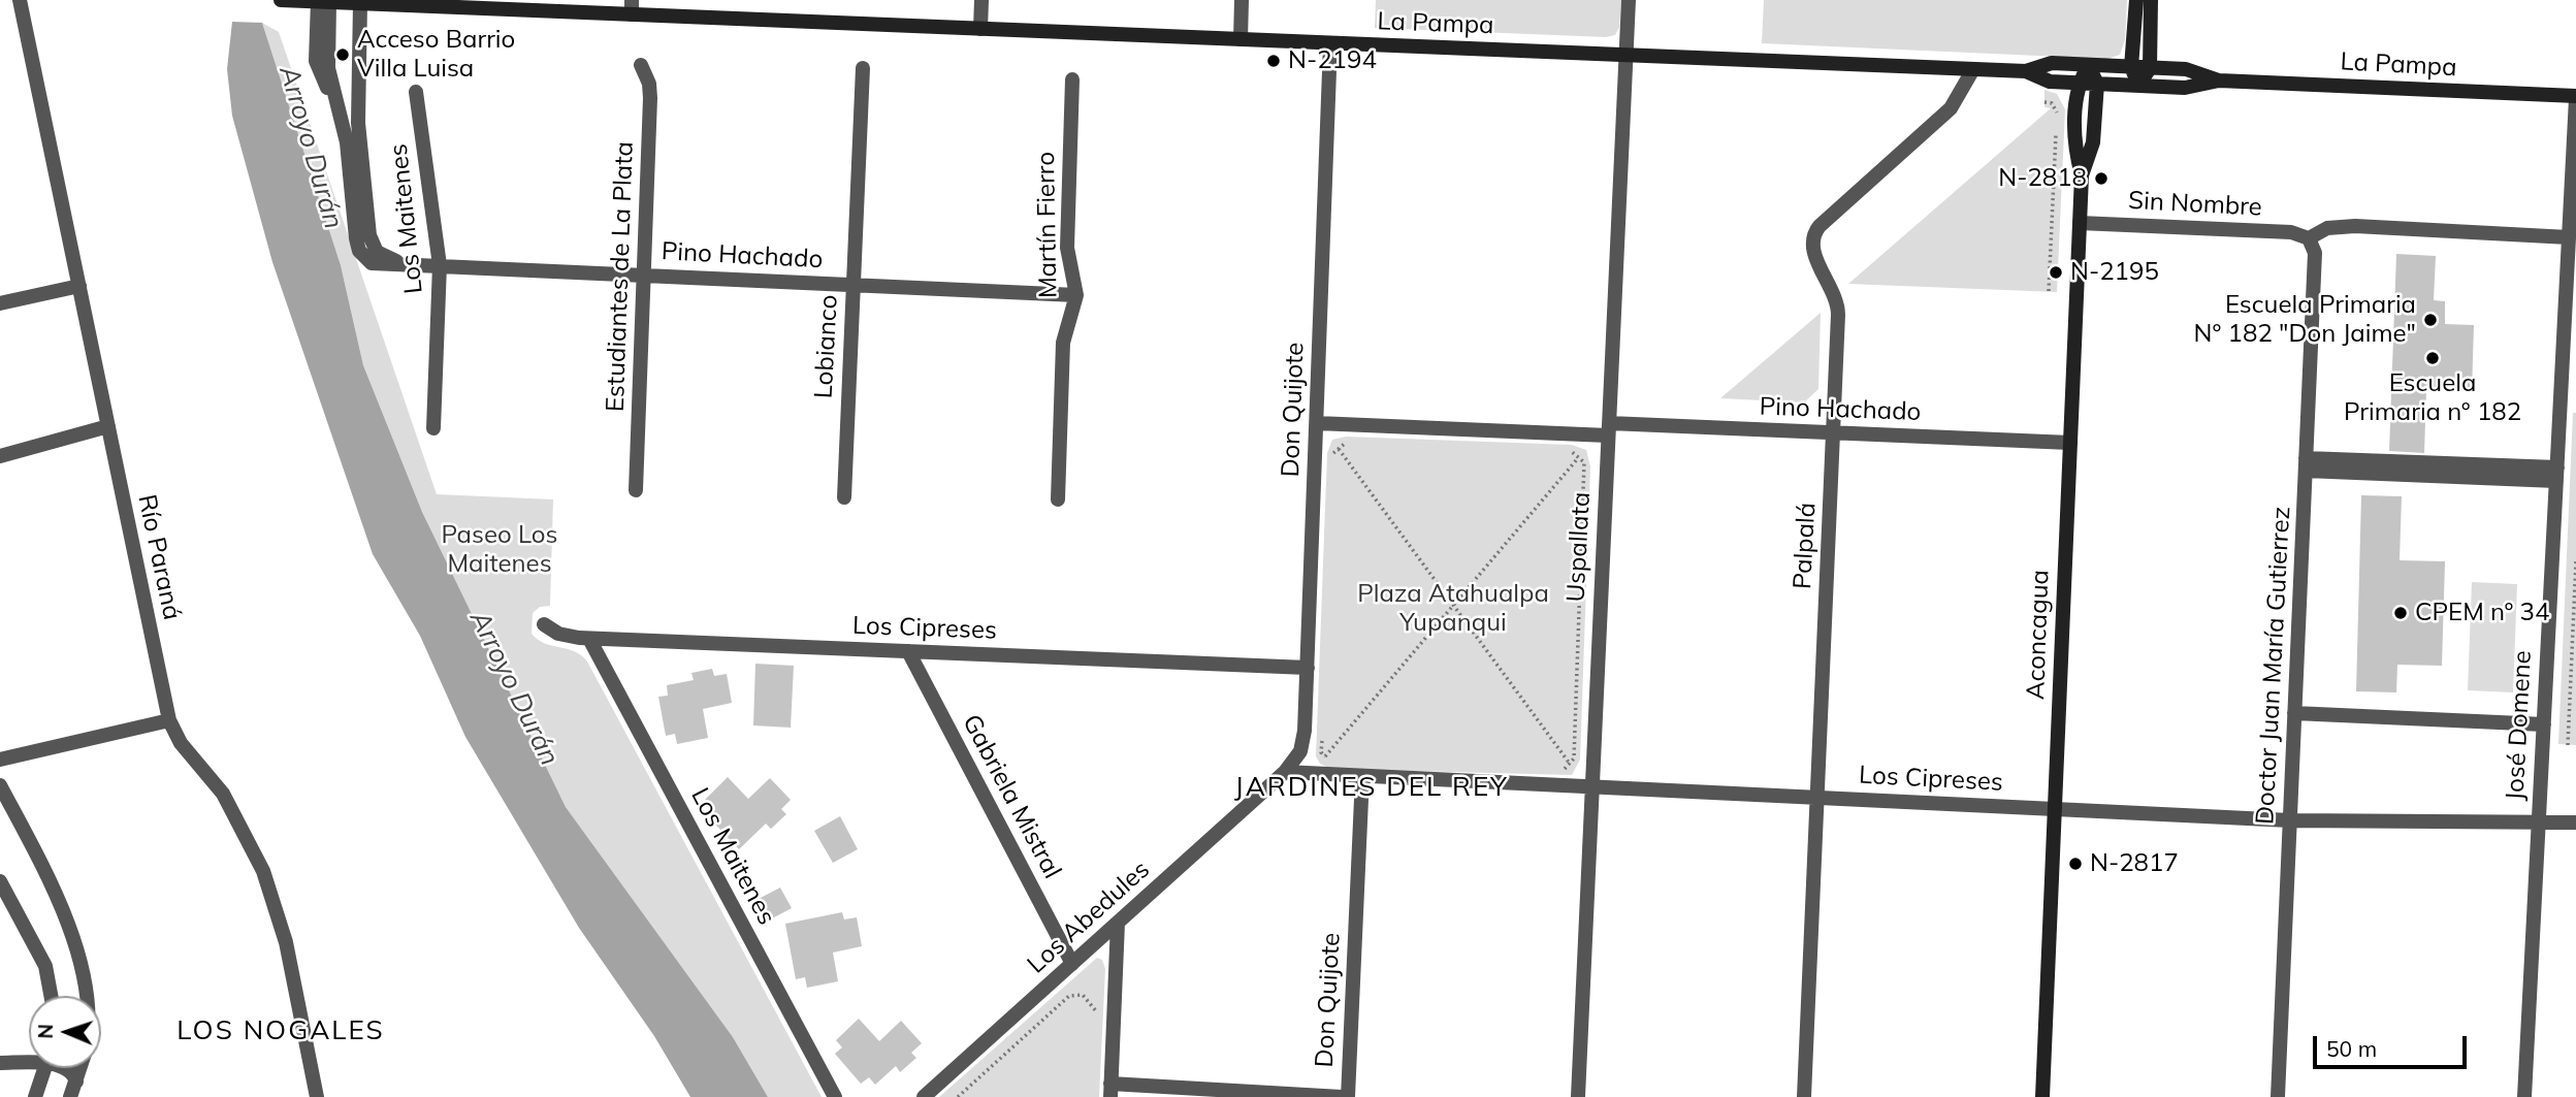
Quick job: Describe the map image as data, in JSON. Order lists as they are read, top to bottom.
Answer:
{
  "streets": {
    "street": [
      "La Pampa",
      "Sin Nombre",
      "Los Maitenes",
      "Martín Fierro",
      "Pino Hachado",
      "Estudiantes de La Plata",
      "Lobianco",
      "Don Quijote",
      "Palpalá",
      "Uspallata",
      "Río Paraná",
      "Los Cipreses",
      "Aconcagua",
      "Doctor Juan María Gutierrez",
      "José Domene",
      "Gabriela Mistral",
      "Los Abedules"
    ]
  },
  "crossings": [
    ["La Pampa", "Pino Hachado"],
    ["La Pampa", "Don Quijote"],
    ["La Pampa", "Palpalá"],
    ["La Pampa", "Uspallata"],
    ["La Pampa", "Aconcagua"],
    ["La Pampa", "José Domene"],
    ["Sin Nombre", "Aconcagua"],
    ["Sin Nombre", "Doctor Juan María Gutierrez"],
    ["Los Maitenes", "Pino Hachado"],
    ["Los Maitenes", "Los Cipreses"],
    ["Martín Fierro", "Pino Hachado"],
    ["Pino Hachado", "Estudiantes de La Plata"],
    ["Pino Hachado", "Lobianco"],
    ["Pino Hachado", "Don Quijote"],
    ["Pino Hachado", "Palpalá"],
    ["Pino Hachado", "Uspallata"],
    ["Pino Hachado", "Aconcagua"],
    ["Don Quijote", "Los Cipreses"],
    ["Don Quijote", "Los Abedules"],
    ["Palpalá", "Los Cipreses"],
    ["Uspallata", "Los Cipreses"],
    ["Los Cipreses", "Aconcagua"],
    ["Los Cipreses", "Doctor Juan María Gutierrez"],
    ["Los Cipreses", "José Domene"],
    ["Los Cipreses", "Gabriela Mistral"],
    ["Los Cipreses", "Los Abedules"],
    ["Gabriela Mistral", "Los Abedules"]
  ],
  "districts": ["JARDINES DEL REY", "LOS NOGALES"],
  "water": ["Arroyo Durán"],
  "parks": ["Paseo Los Maitenes", "Plaza Atahualpa Yupanqui"],
  "places": [
    "Acceso Barrio Villa Luisa",
    "N-2194",
    "N-2818",
    "N-2195",
    "Escuela Primaria N° 182 \"Don Jaime\"",
    "Escuela Primaria n° 182",
    "CPEM n° 34",
    "N-2817"
  ],
  "scale_bar": "50 m",
  "north": "left"
}
